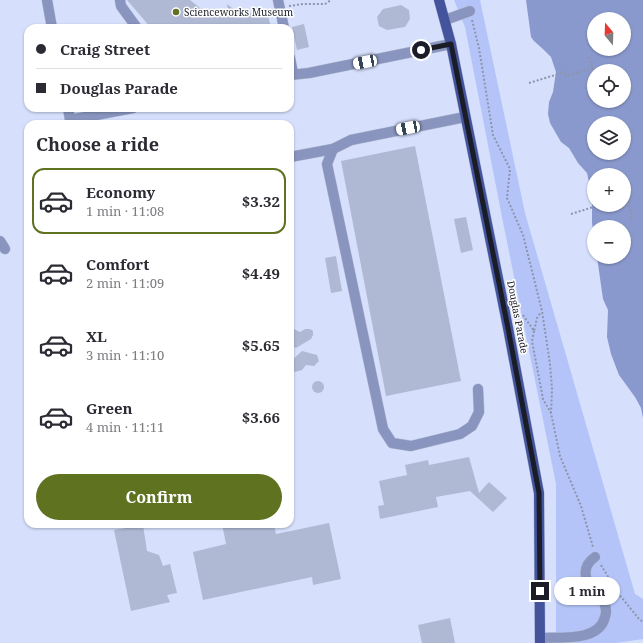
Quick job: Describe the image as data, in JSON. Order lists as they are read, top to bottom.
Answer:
{
  "streets": {
    "main road": ["Douglas Parade"]
  },
  "places": ["Scienceworks Museum"],
  "north": "top",
  "page": {
    "map_buttons": ["+", "−"],
    "banner": ["Craig Street", "Douglas Parade"],
    "heading": "Choose a ride",
    "list": [
      {
        "name": "Economy",
        "note": "1 min · 11:08",
        "value": "$3.32"
      },
      {
        "name": "Comfort",
        "note": "2 min · 11:09",
        "value": "$4.49"
      },
      {
        "name": "XL",
        "note": "3 min · 11:10",
        "value": "$5.65"
      },
      {
        "name": "Green",
        "note": "4 min · 11:11",
        "value": "$3.66"
      }
    ],
    "buttons": "Confirm",
    "bubble": "1 min"
  }
}
